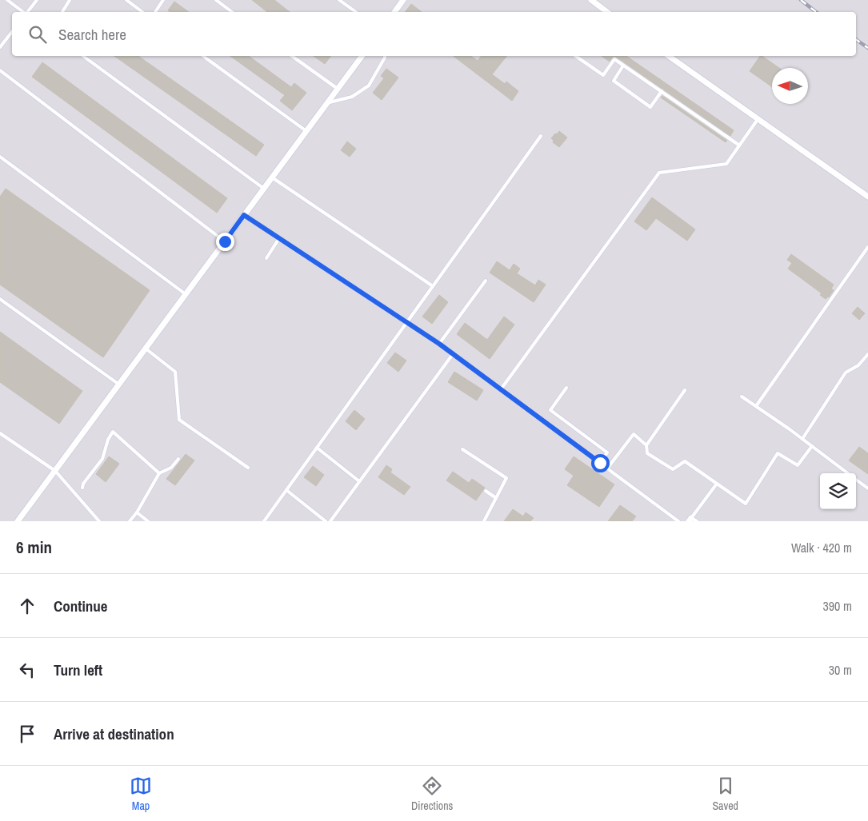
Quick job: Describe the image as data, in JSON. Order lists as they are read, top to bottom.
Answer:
{
  "north": "left",
  "page": {
    "search": "Search here",
    "heading": ["6 min", "Walk · 420 m"],
    "list": [
      ["Continue", "390 m"],
      ["Turn left", "30 m"],
      "Arrive at destination"
    ],
    "nav": ["Map", "Directions", "Saved"]
  }
}
